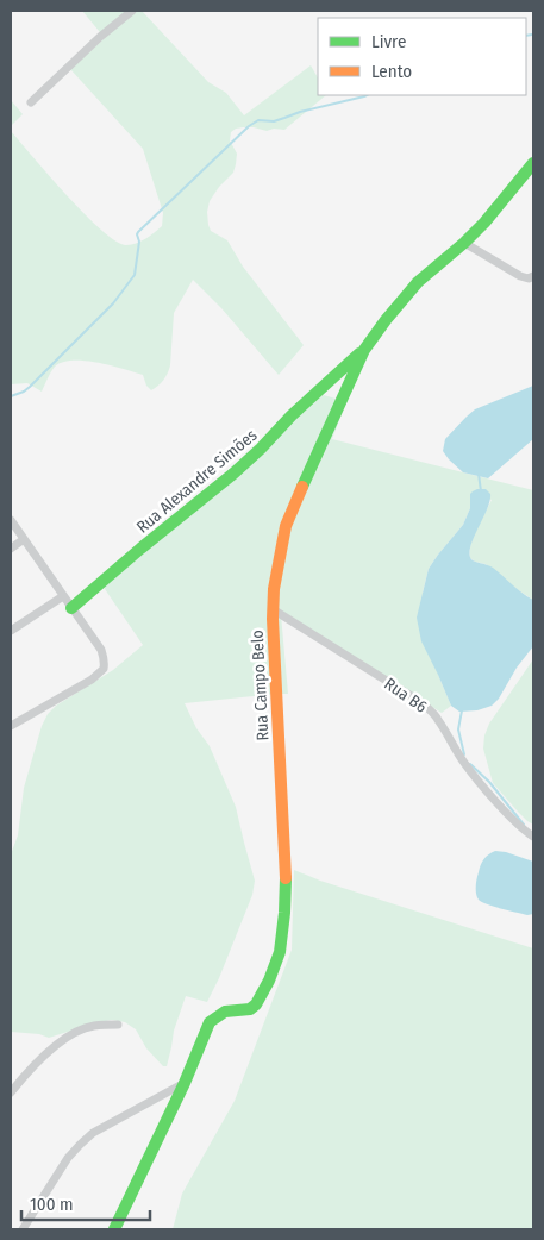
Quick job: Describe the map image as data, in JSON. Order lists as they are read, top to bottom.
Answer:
{
  "streets": {
    "street": ["Rua Alexandre Simões", "Rua Campo Belo", "Rua B6"]
  },
  "crossings": [
    ["Rua Alexandre Simões", "Rua Campo Belo"],
    ["Rua Campo Belo", "Rua B6"]
  ],
  "legend": ["Livre", "Lento"],
  "scale_bar": "100 m"
}
